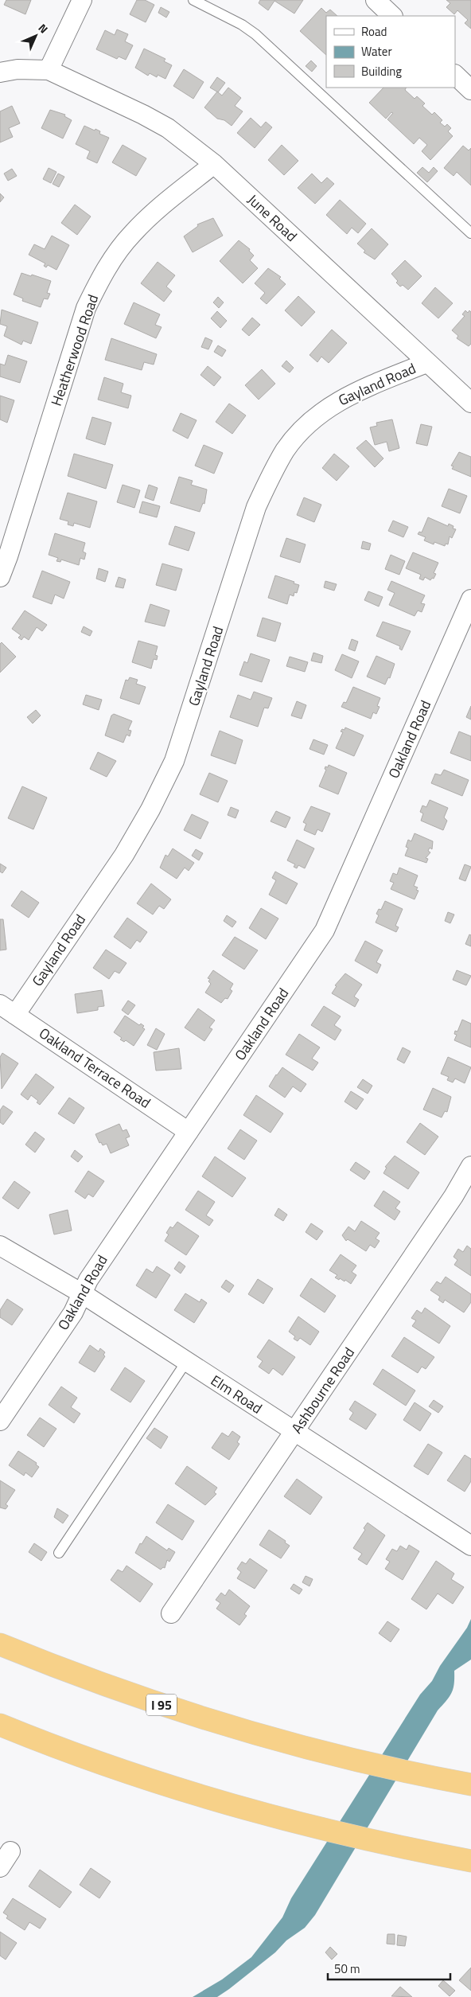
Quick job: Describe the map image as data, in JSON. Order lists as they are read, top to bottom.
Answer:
{
  "streets": {
    "highway": ["I 95"],
    "street": [
      "June Road",
      "Heatherwood Road",
      "Gayland Road",
      "Oakland Road",
      "Oakland Terrace Road",
      "Ashbourne Road",
      "Elm Road"
    ]
  },
  "crossings": [
    ["June Road", "Heatherwood Road"],
    ["June Road", "Gayland Road"],
    ["Gayland Road", "Oakland Terrace Road"],
    ["Oakland Road", "Oakland Terrace Road"],
    ["Oakland Road", "Elm Road"],
    ["Ashbourne Road", "Elm Road"]
  ],
  "legend": ["Road", "Water", "Building"],
  "scale_bar": "50 m",
  "north": "top right"
}
